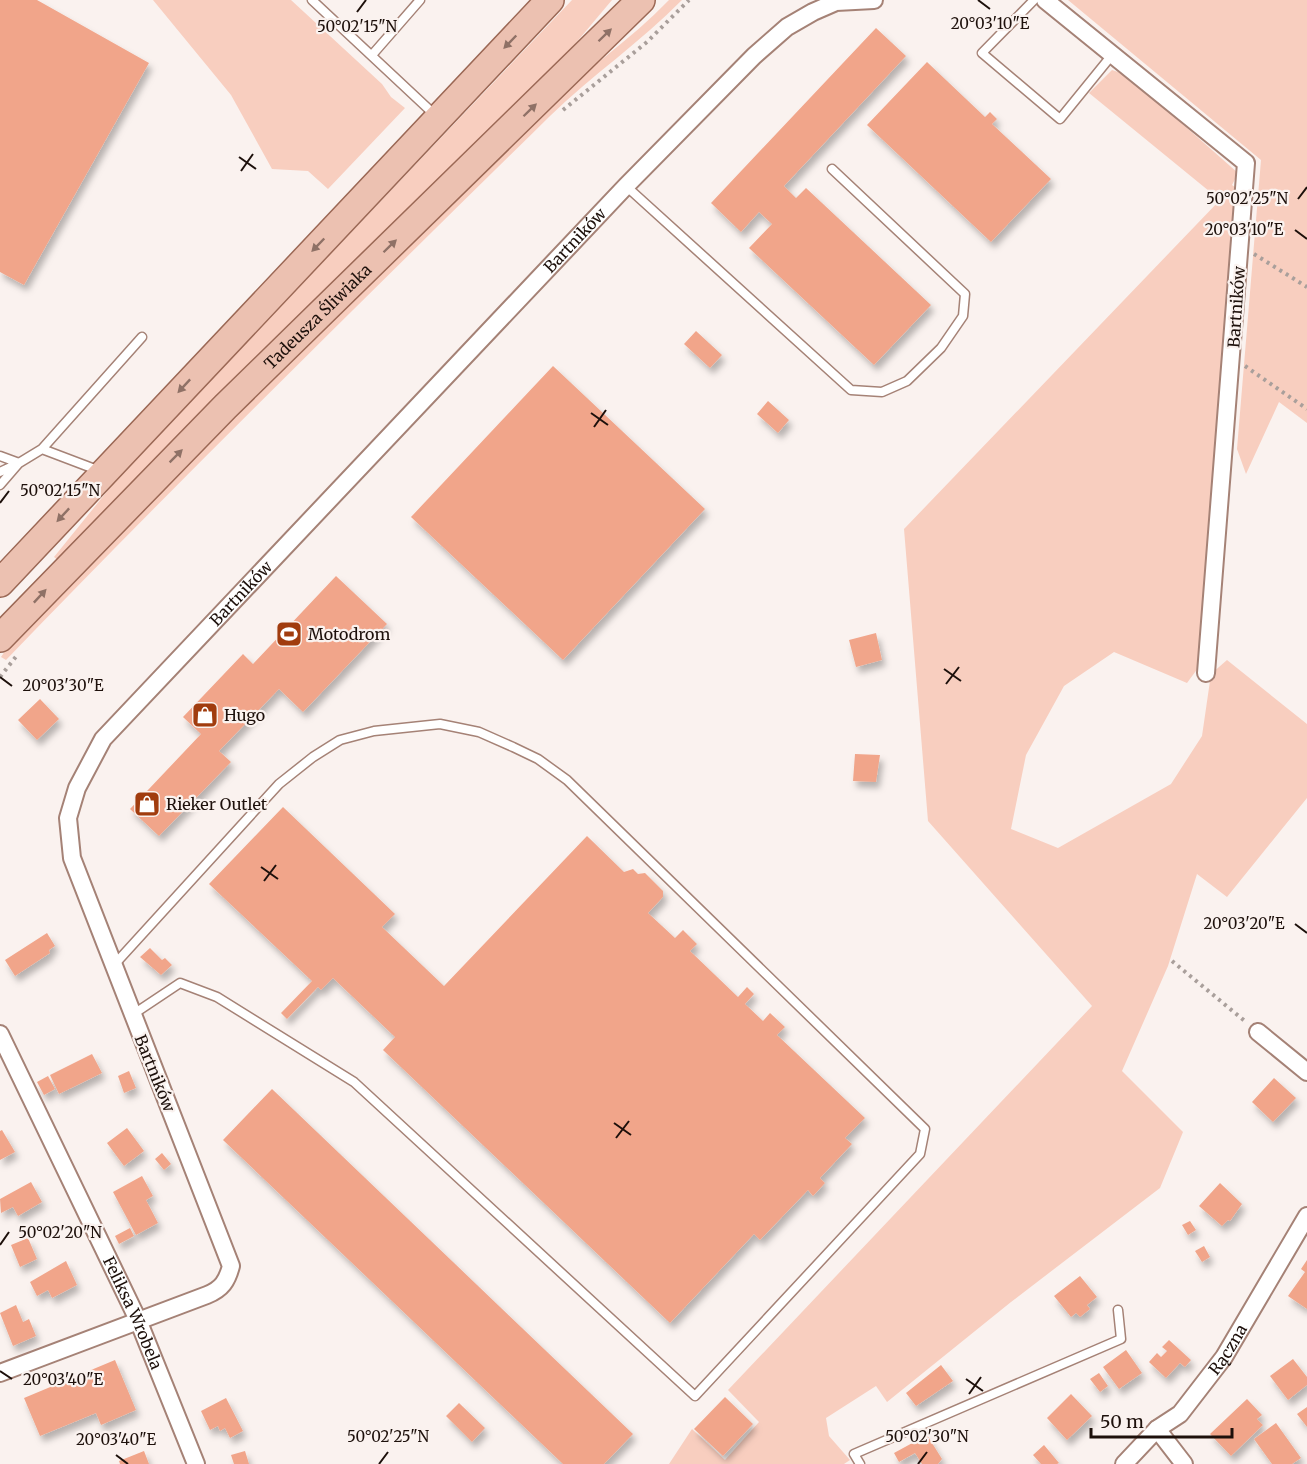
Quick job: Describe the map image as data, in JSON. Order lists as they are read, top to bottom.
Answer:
{
  "streets": {
    "main road": ["Tadeusza Śliwiaka"],
    "street": ["Bartników", "Feliksa Wrobela", "Rączna"]
  },
  "crossings": [
    ["Bartników", "Feliksa Wrobela"]
  ],
  "places": {
    "sports": ["Motodrom"],
    "shop": ["Hugo", "Rieker Outlet"]
  },
  "scale_bar": "50 m",
  "coordinates": [
    "20°03'10\"E",
    "50°02'15\"N",
    "50°02'25\"N",
    "20°03'30\"E",
    "20°03'20\"E",
    "50°02'20\"N",
    "20°03'40\"E",
    "50°02'30\"N"
  ]
}
